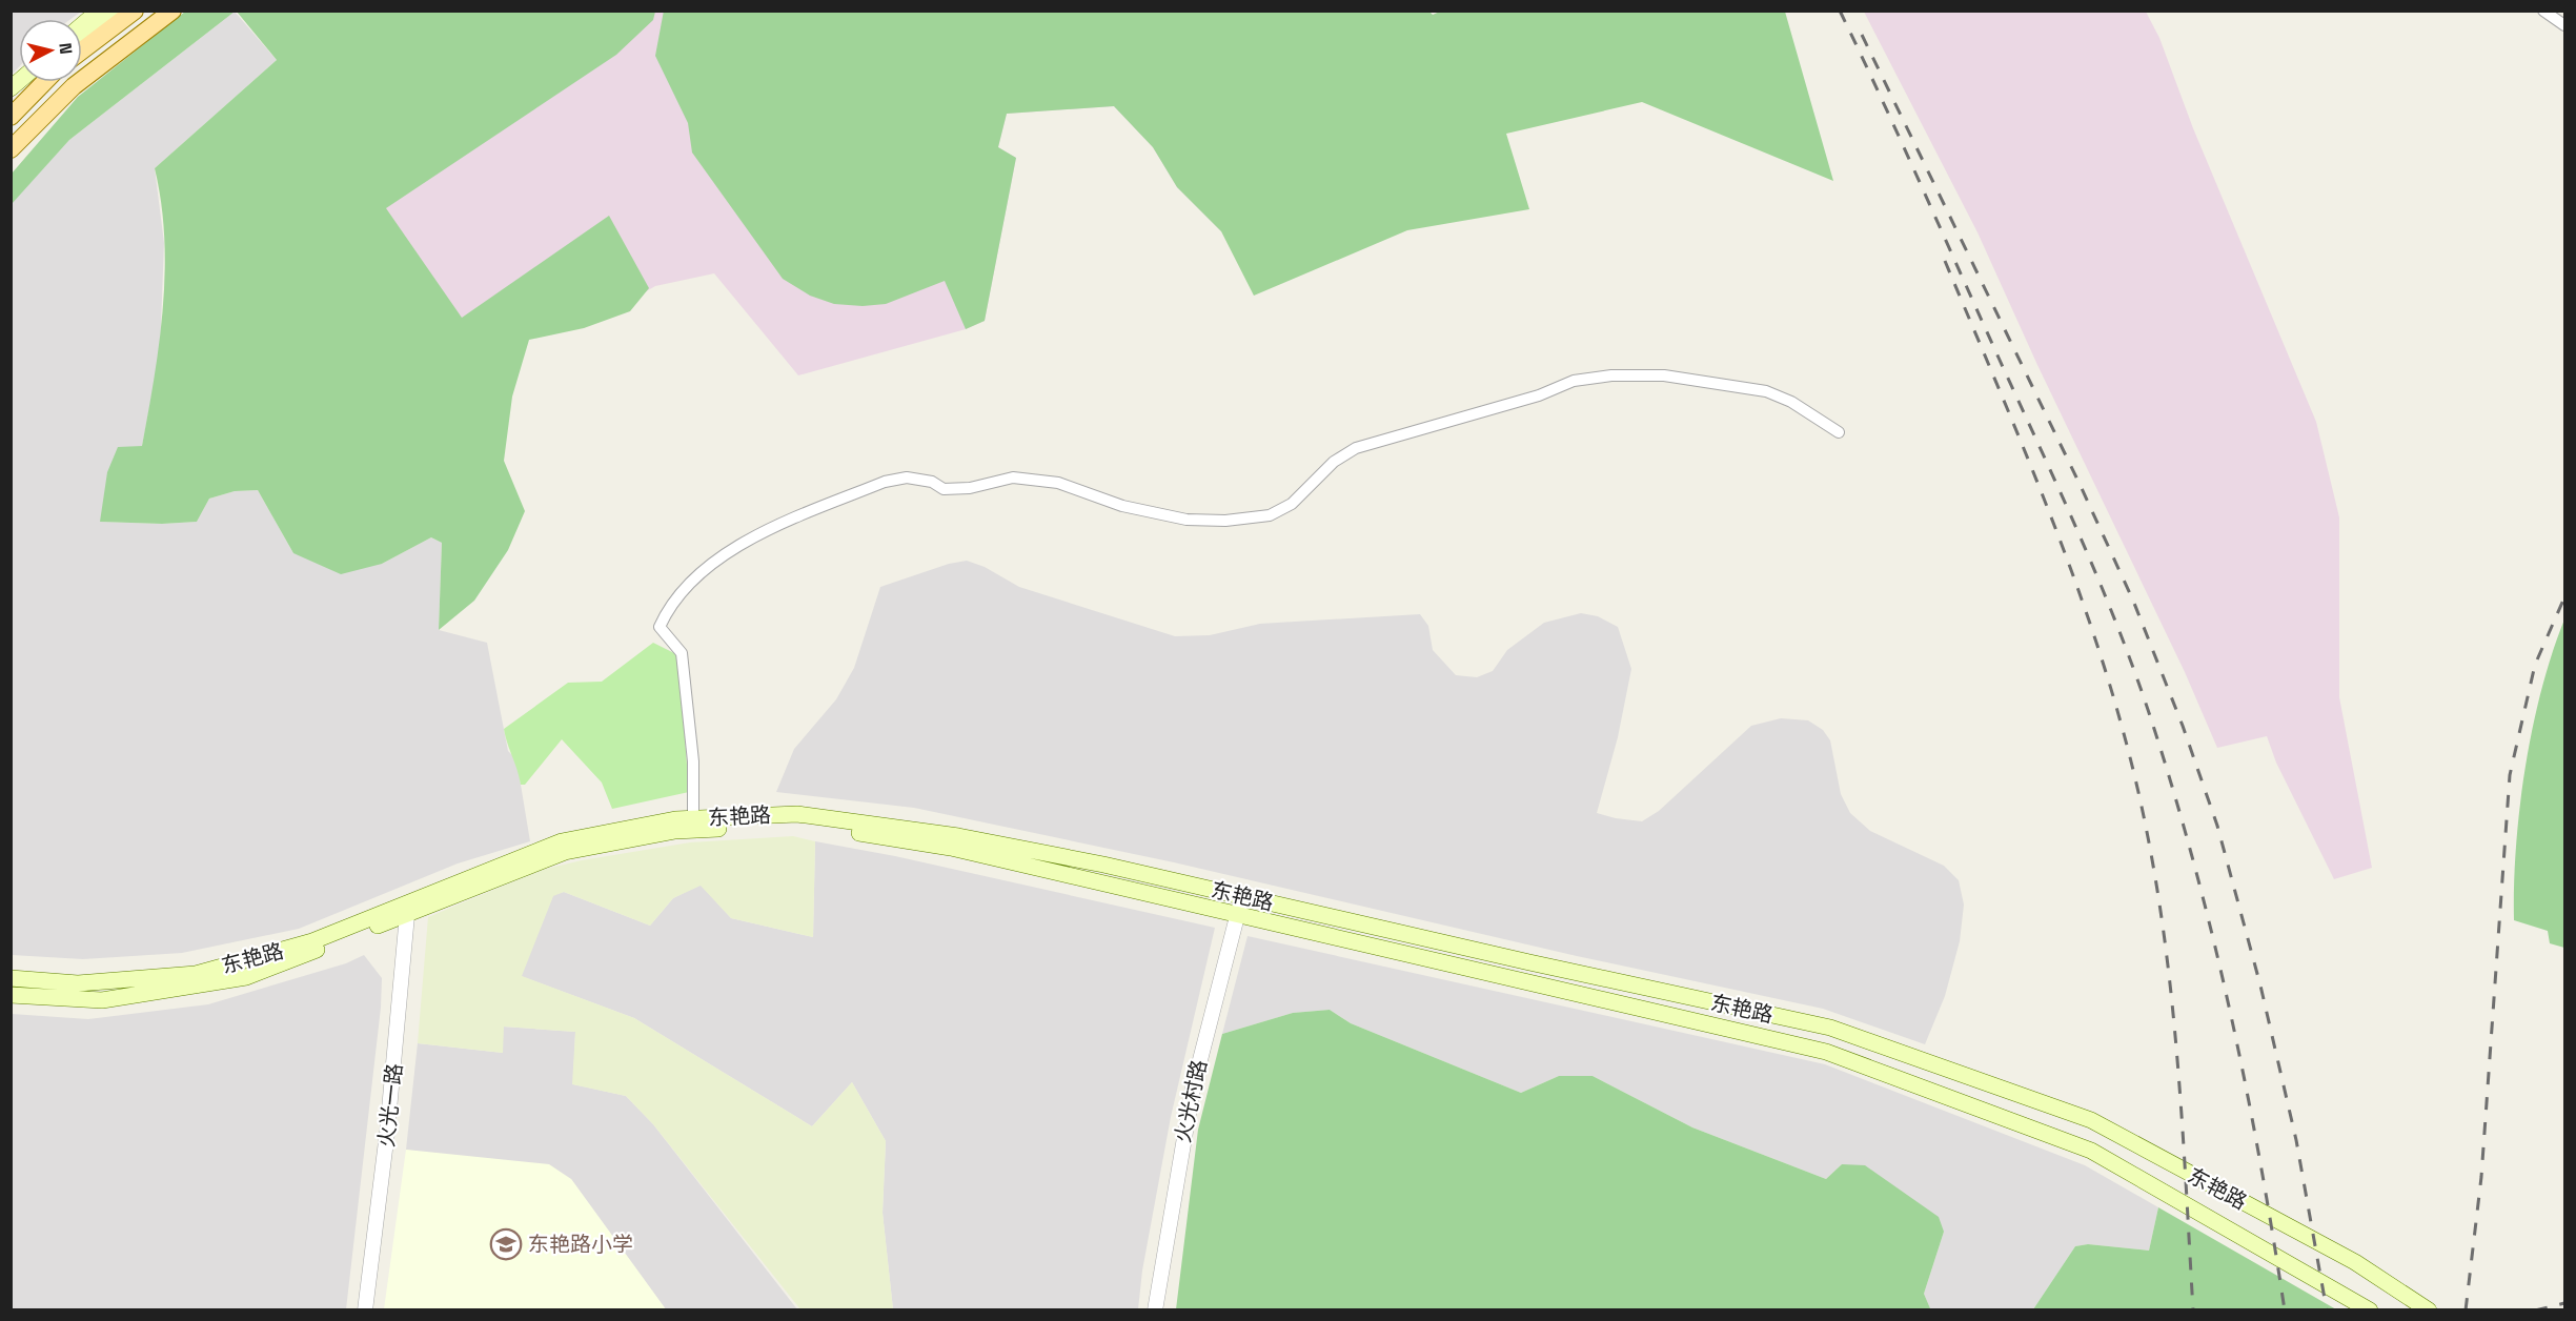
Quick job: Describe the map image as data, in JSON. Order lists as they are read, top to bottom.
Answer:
{
  "streets": {
    "main road": ["东艳路"],
    "street": ["火光村路", "火光一路"]
  },
  "crossings": [
    ["东艳路", "火光村路"],
    ["东艳路", "火光一路"]
  ],
  "places": {
    "school or university": ["东艳路小学"]
  },
  "north": "right"
}
